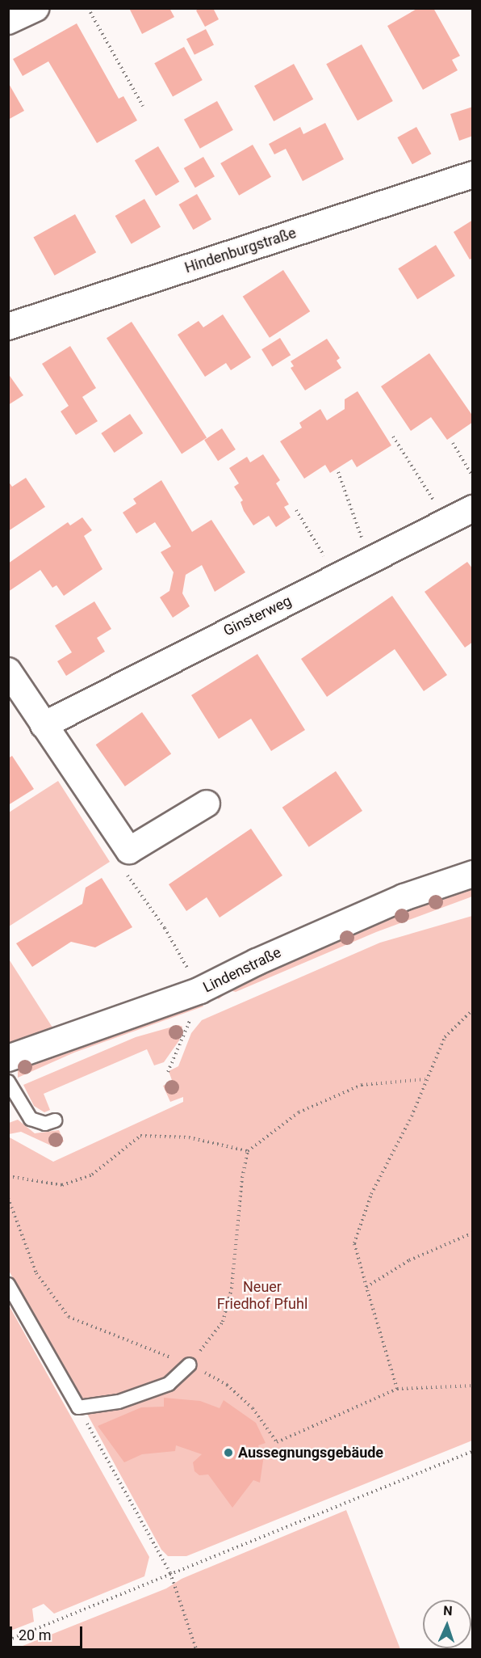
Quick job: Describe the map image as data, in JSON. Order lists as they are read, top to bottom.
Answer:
{
  "streets": {
    "street": ["Hindenburgstraße", "Ginsterweg", "Lindenstraße"]
  },
  "parks": ["Neuer Friedhof Pfuhl"],
  "places": ["Aussegnungsgebäude"],
  "scale_bar": "20 m",
  "north": "top"
}
